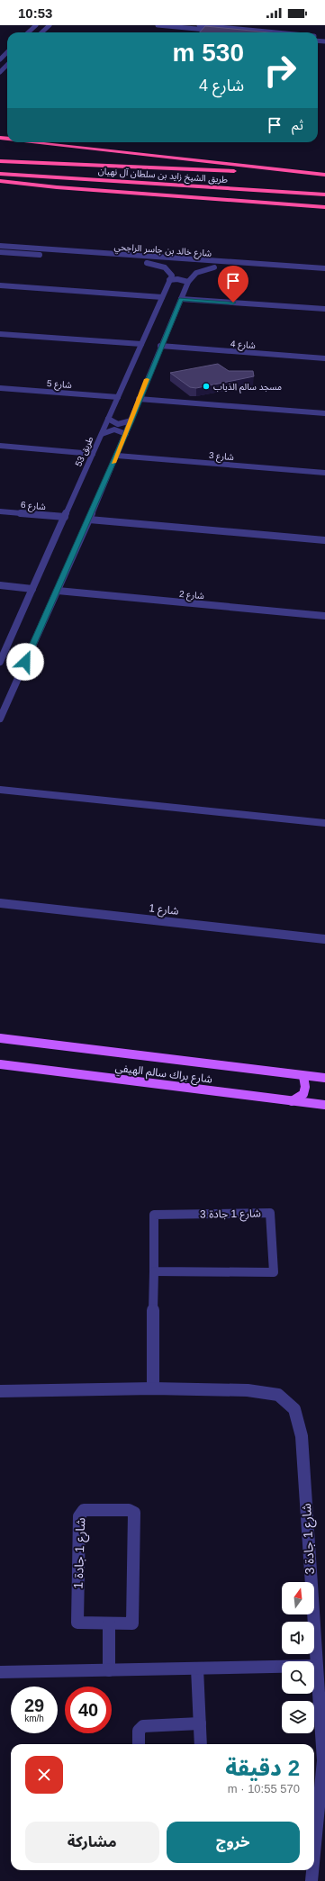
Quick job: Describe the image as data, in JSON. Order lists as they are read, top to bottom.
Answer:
{
  "streets": {
    "highway": ["طريق الشيخ زايد بن سلطان آل نهيان"],
    "main road": ["شارع براك سالم الهيفي"],
    "street": [
      "شارع خالد بن جاسر الراجحي",
      "شارع 4",
      "شارع 5",
      "طريق 53",
      "شارع 3",
      "شارع 6",
      "شارع 2",
      "شارع 1",
      "شارع 1 جادة 3",
      "شارع 1 جادة 1"
    ]
  },
  "crossings": [
    ["شارع خالد بن جاسر الراجحي", "طريق 53"],
    ["شارع 5", "طريق 53"],
    ["طريق 53", "شارع 6"]
  ],
  "places": ["مسجد سالم الذياب"],
  "north": "top",
  "page": {
    "status": "10:53",
    "turn": ["530 m", "شارع 4"],
    "then": "ثم",
    "speed": "29 km/h",
    "limit": "40",
    "heading": ["2 دقيقة", "570 m · 10:55"],
    "buttons": ["خروج", "مشاركة"]
  }
}
